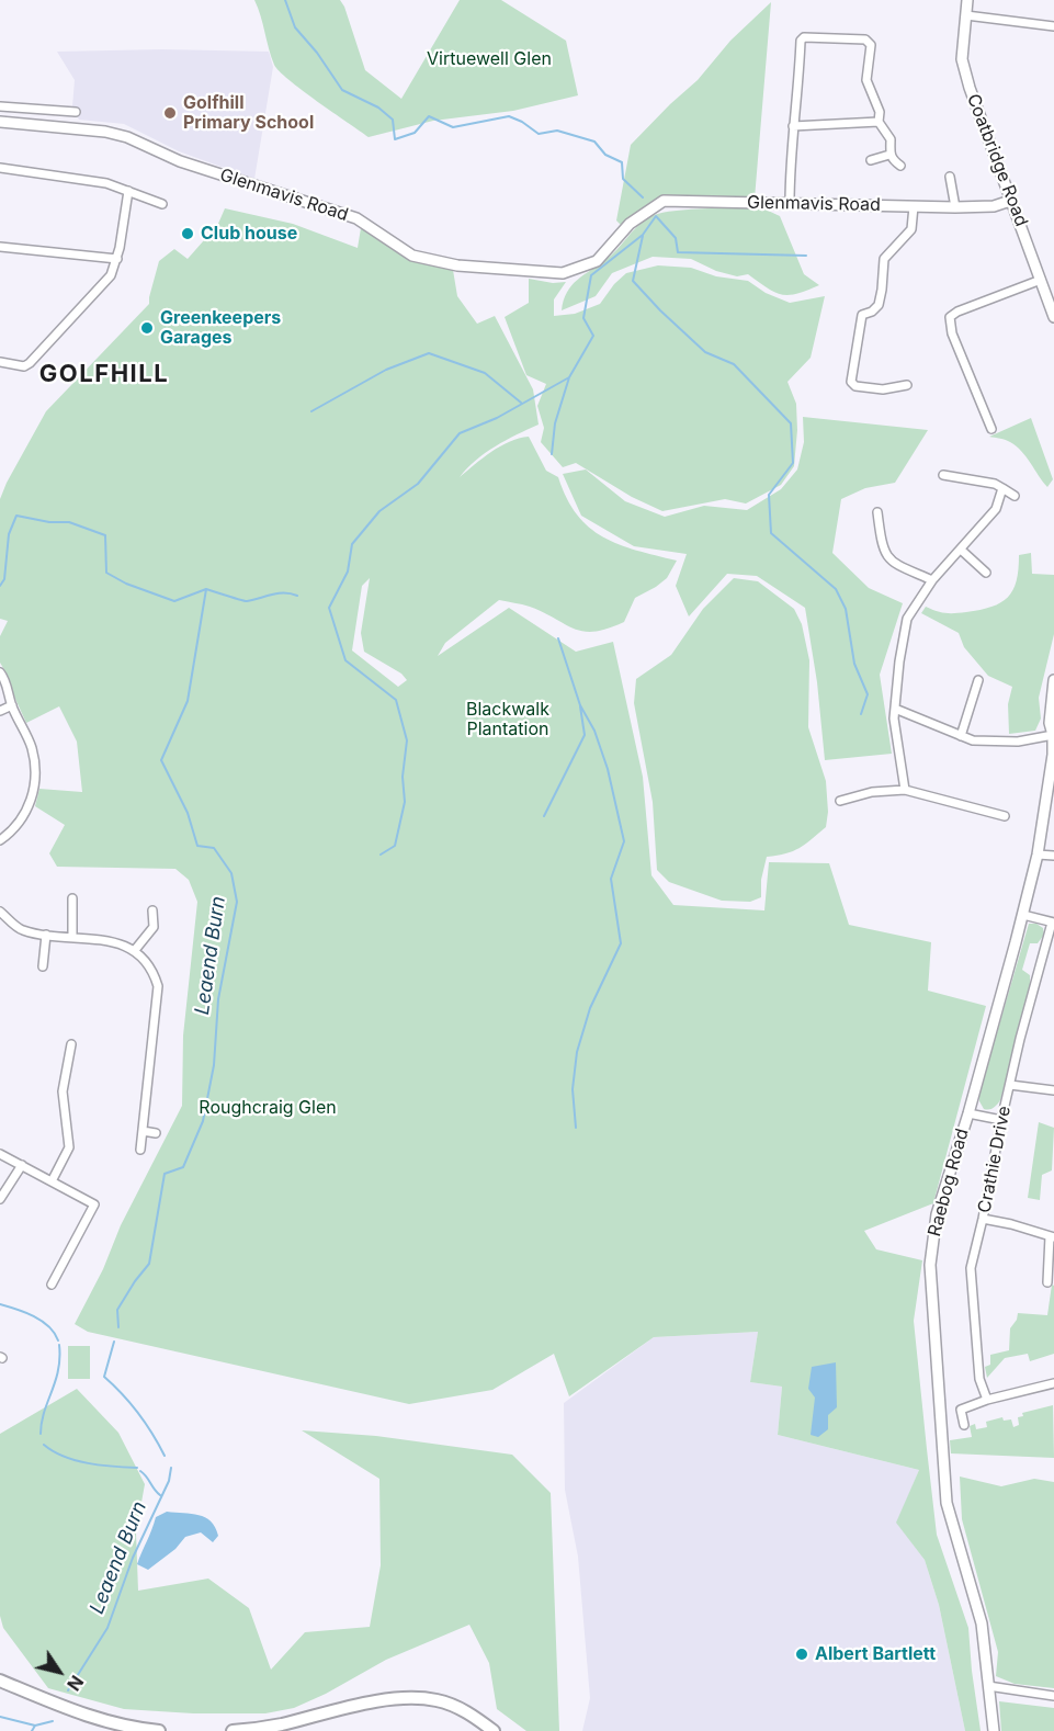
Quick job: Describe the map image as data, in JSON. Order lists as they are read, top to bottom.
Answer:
{
  "streets": {
    "main road": ["Coatbridge Road", "Glenmavis Road", "Raebog Road"],
    "street": ["Crathie Drive"]
  },
  "crossings": [
    ["Coatbridge Road", "Glenmavis Road"]
  ],
  "districts": ["GOLFHILL"],
  "water": ["Leaend Burn"],
  "parks": ["Virtuewell Glen", "Blackwalk Plantation", "Roughcraig Glen"],
  "places": [
    "Golfhill Primary School",
    "Club house",
    "Greenkeepers Garages",
    "Albert Bartlett"
  ],
  "north": "bottom right"
}
